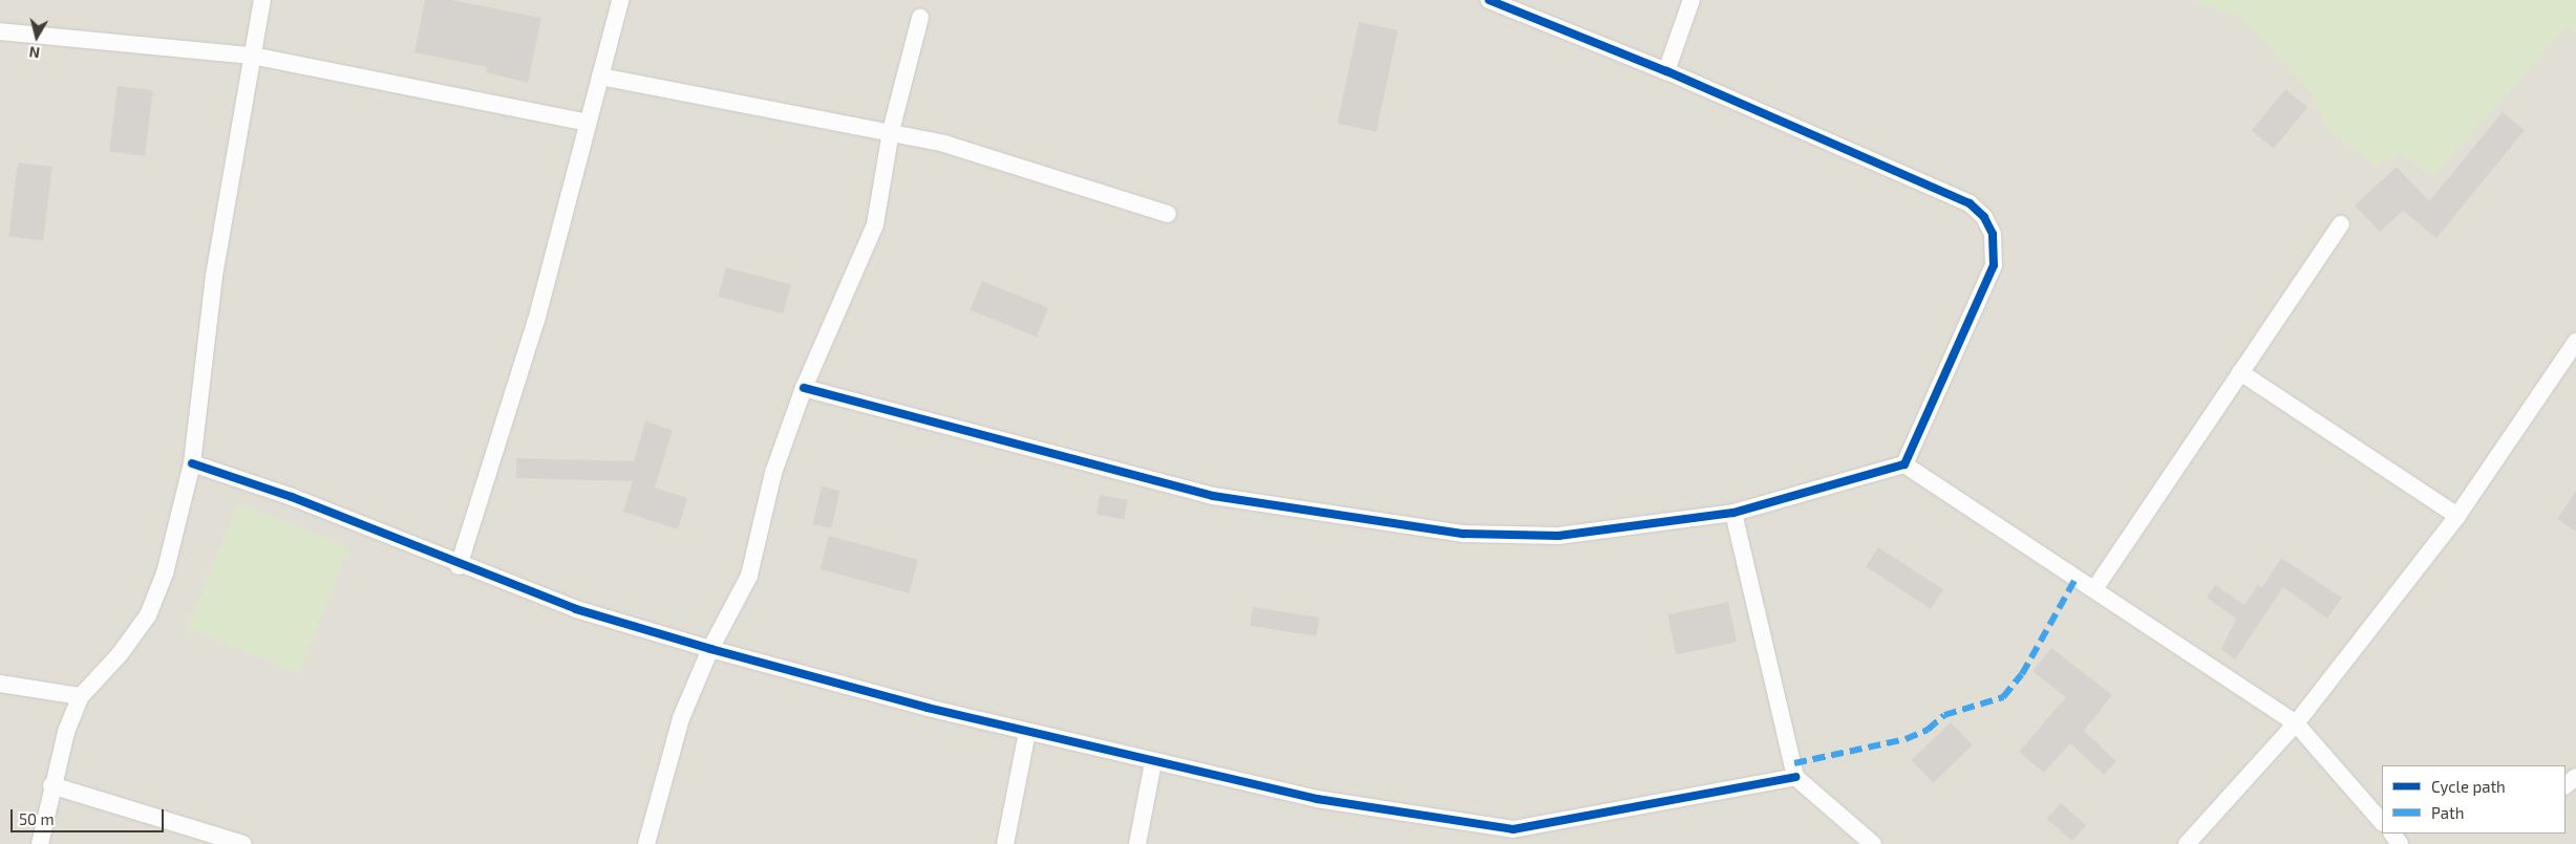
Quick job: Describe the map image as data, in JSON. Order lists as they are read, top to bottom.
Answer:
{
  "legend": ["Cycle path", "Path"],
  "scale_bar": "50 m",
  "north": "bottom"
}
